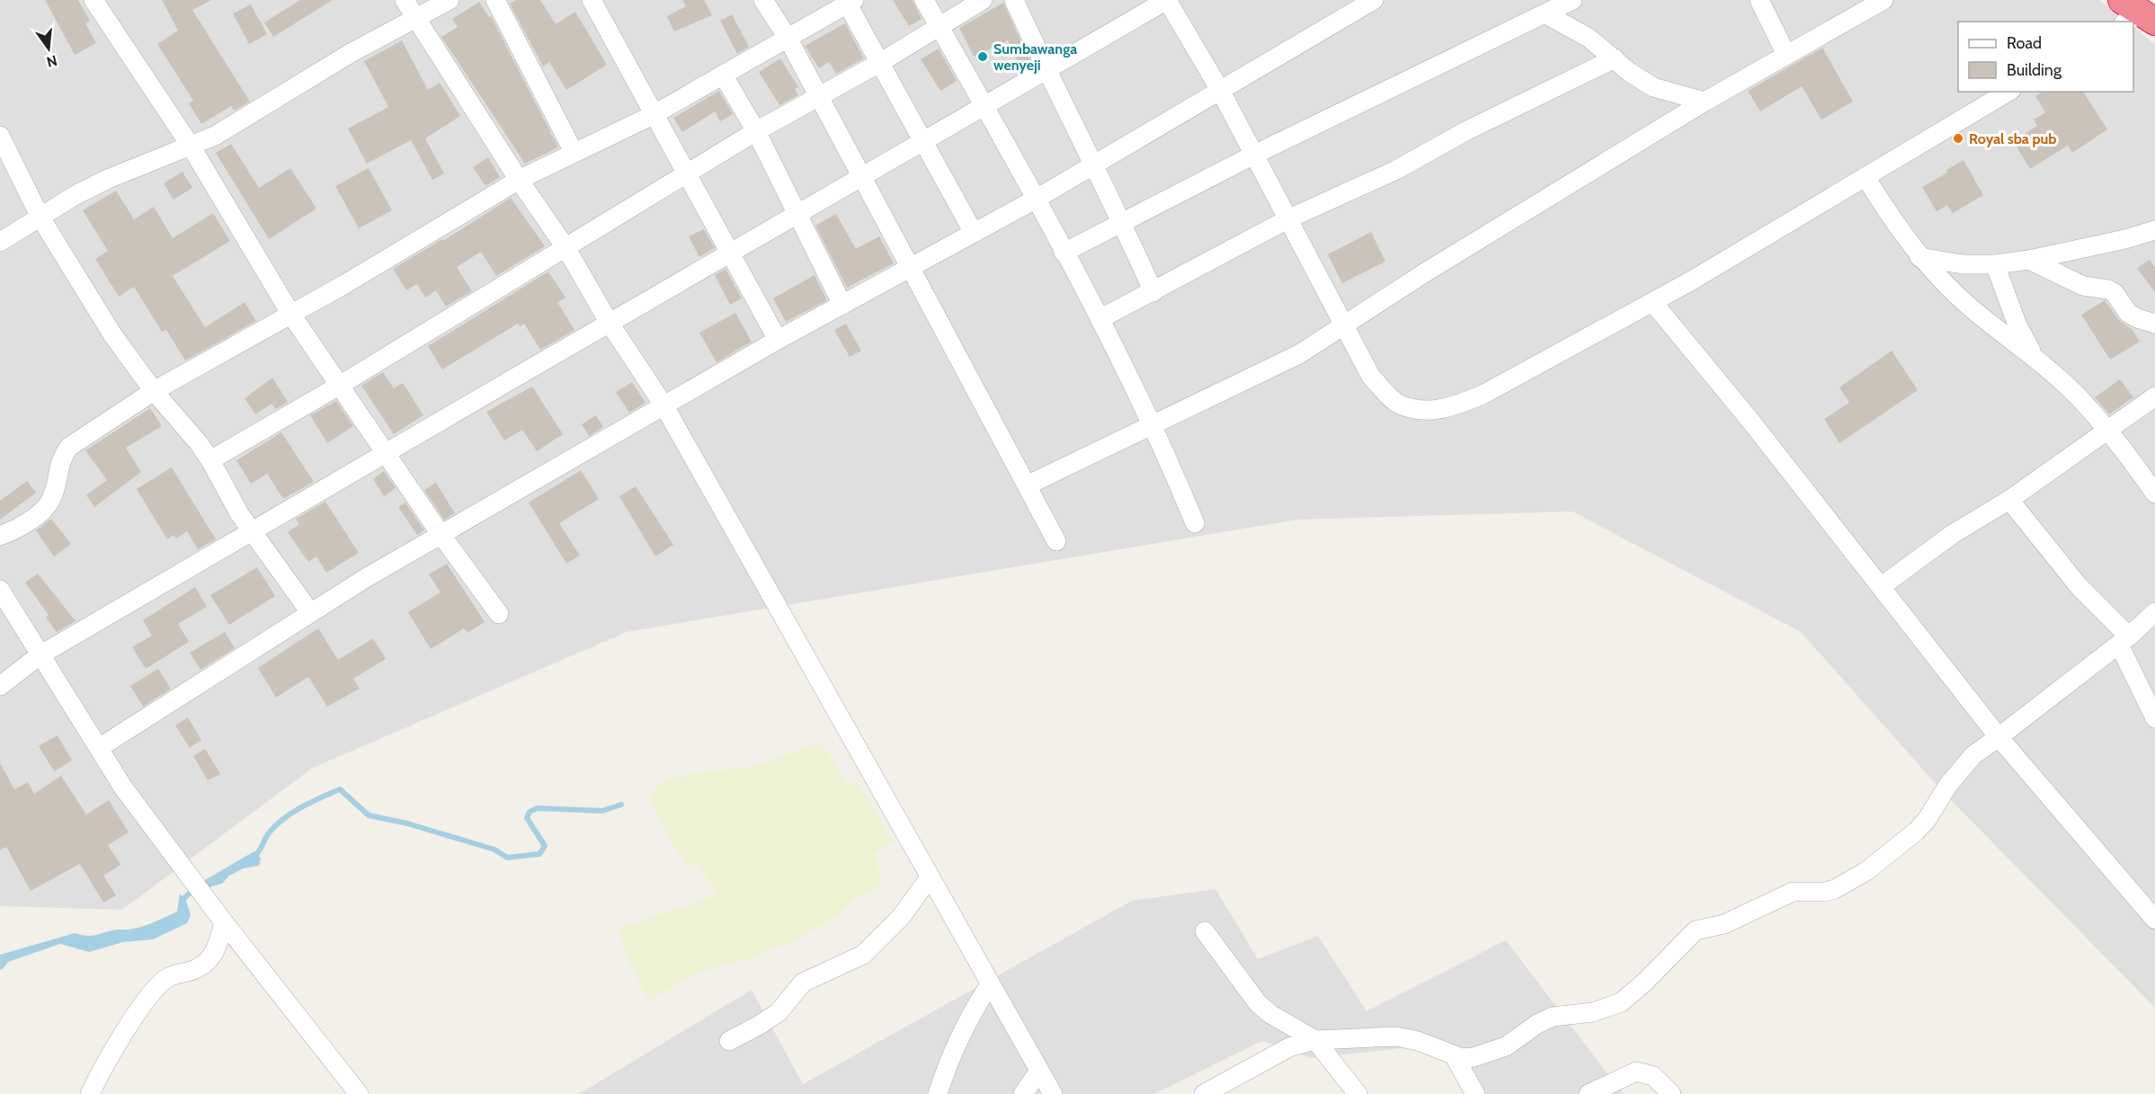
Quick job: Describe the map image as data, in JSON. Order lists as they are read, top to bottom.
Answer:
{
  "places": ["Sumbawanga wenyeji", "Royal sba pub"],
  "legend": ["Road", "Building"],
  "north": "bottom"
}
